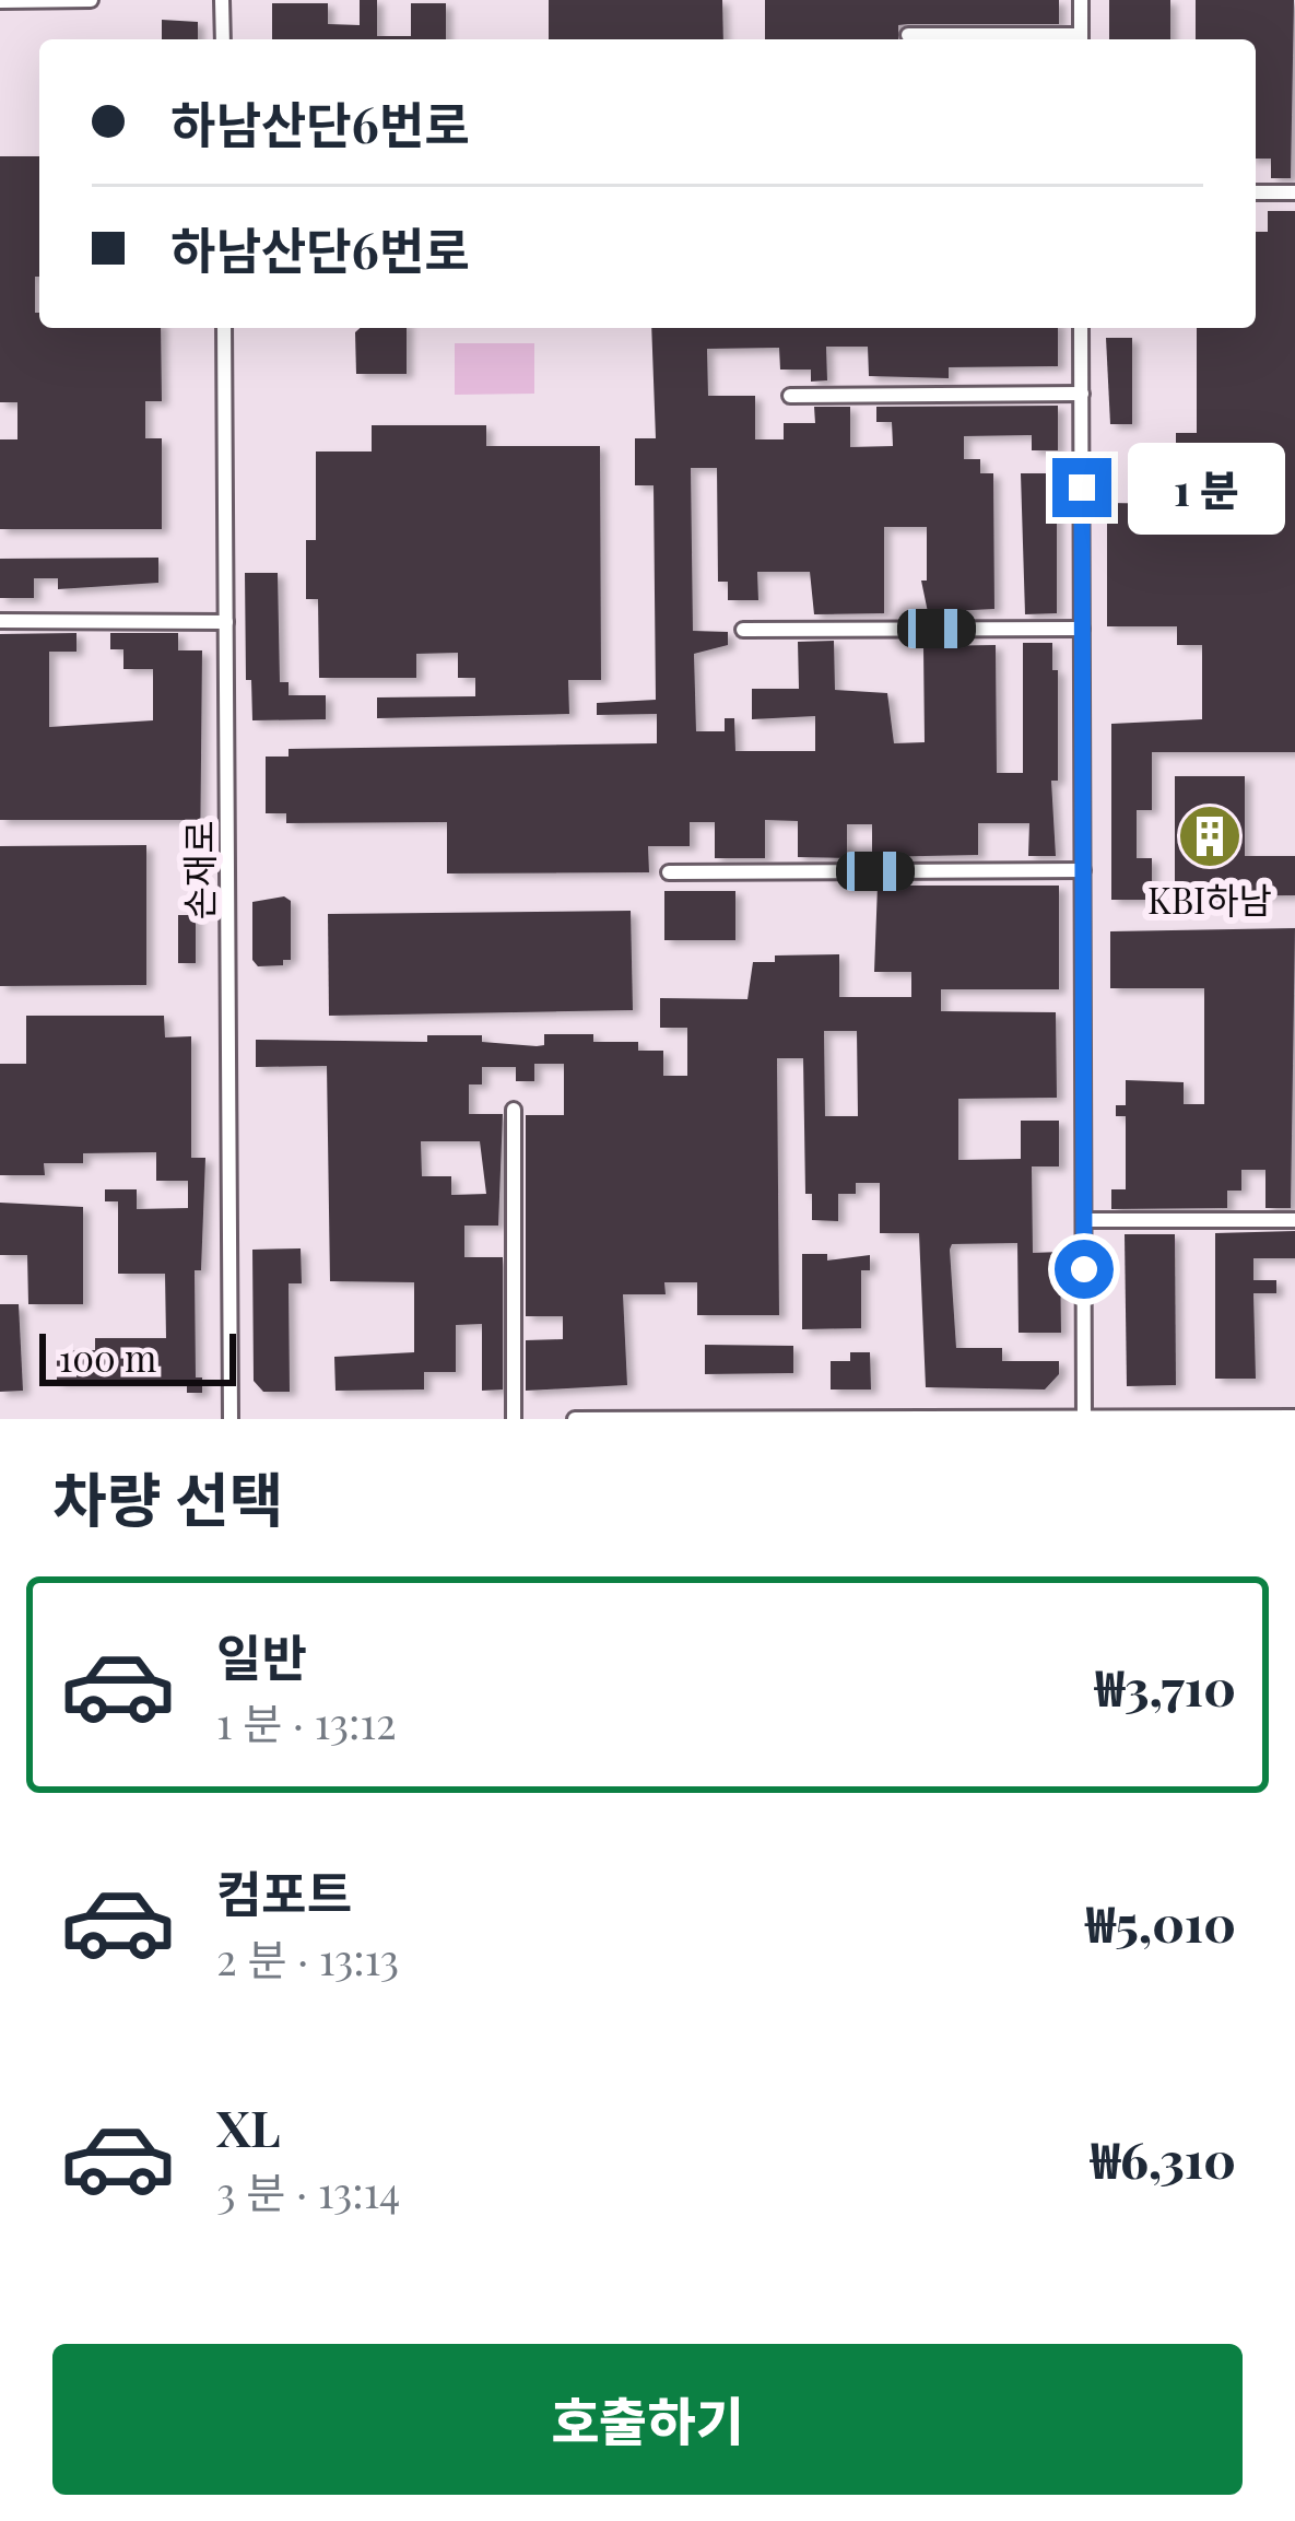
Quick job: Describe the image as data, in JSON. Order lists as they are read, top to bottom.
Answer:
{
  "streets": {
    "street": ["손재로"]
  },
  "places": {
    "building": ["KBI하남"]
  },
  "scale_bar": "100 m",
  "page": {
    "banner": ["하남산단6번로", "하남산단6번로"],
    "bubble": "1 분",
    "scale": "100 m",
    "heading": "차량 선택",
    "list": [
      {
        "name": "일반",
        "note": "1 분 · 13:12",
        "value": "₩3,710"
      },
      {
        "name": "컴포트",
        "note": "2 분 · 13:13",
        "value": "₩5,010"
      },
      {
        "name": "XL",
        "note": "3 분 · 13:14",
        "value": "₩6,310"
      }
    ],
    "buttons": "호출하기"
  }
}
